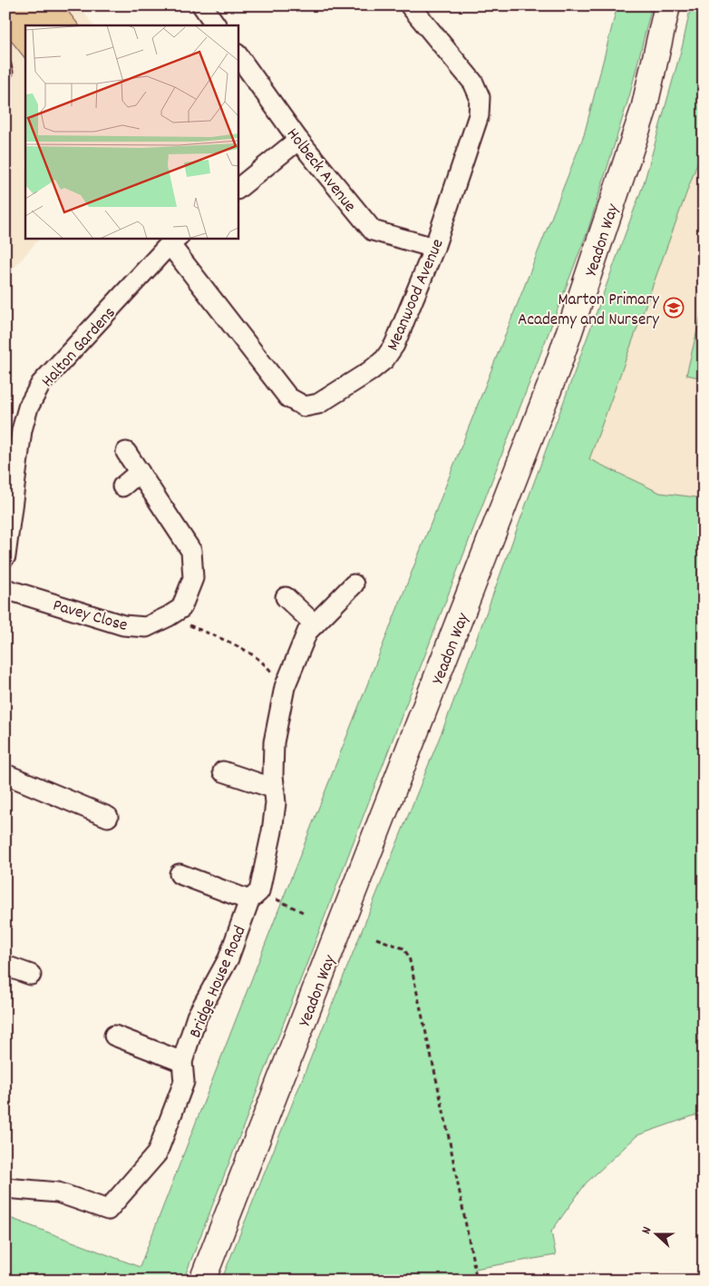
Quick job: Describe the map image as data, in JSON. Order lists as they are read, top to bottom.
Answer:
{
  "streets": {
    "street": [
      "Holbeck Avenue",
      "Yeadon Way",
      "Meanwood Avenue",
      "Halton Gardens",
      "Pavey Close",
      "Bridge House Road"
    ]
  },
  "crossings": [
    ["Holbeck Avenue", "Meanwood Avenue"],
    ["Meanwood Avenue", "Halton Gardens"]
  ],
  "places": {
    "school or university": ["Marton Primary Academy and Nursery"]
  },
  "north": "left"
}
